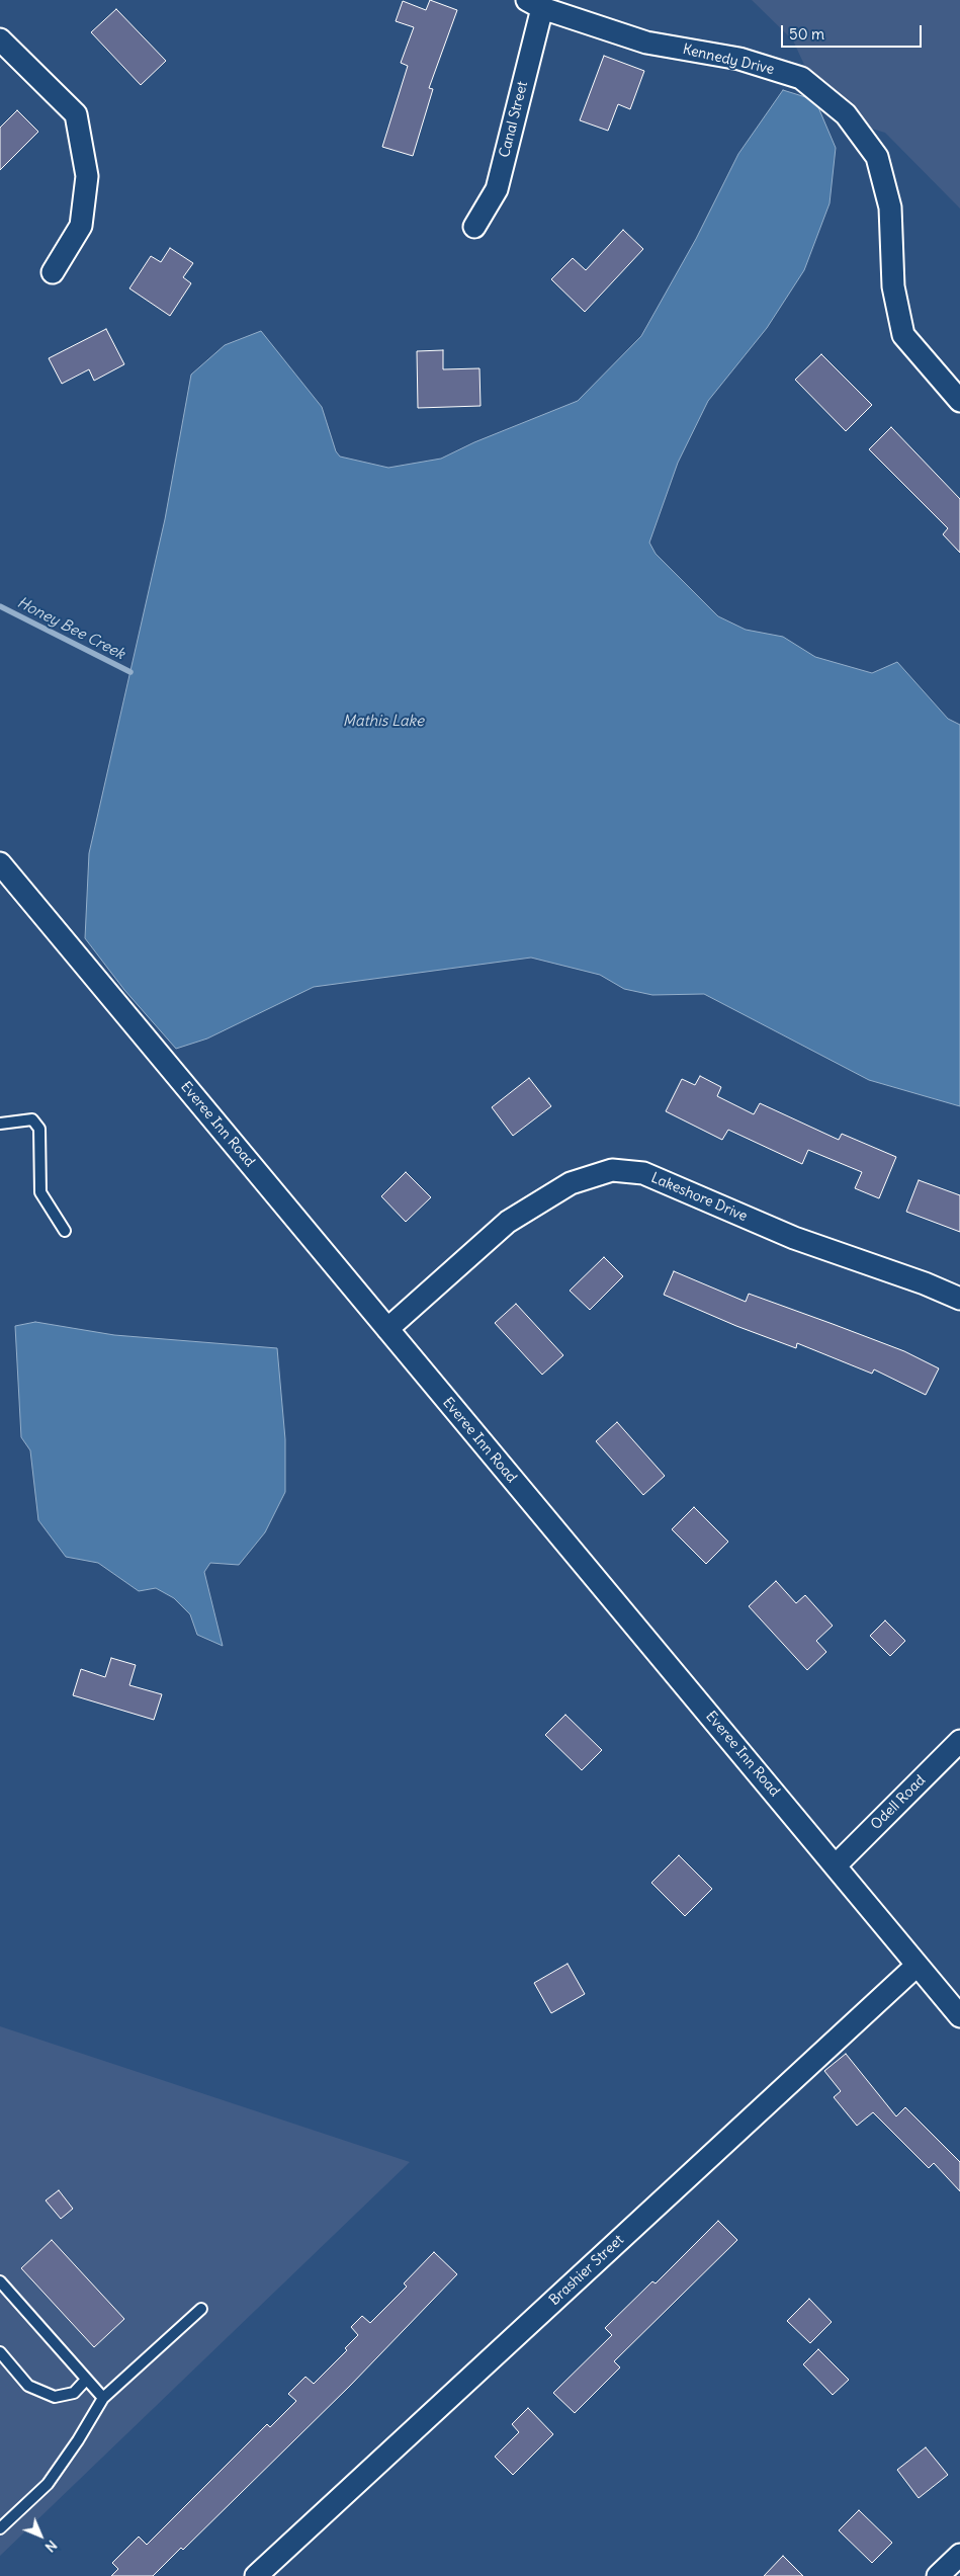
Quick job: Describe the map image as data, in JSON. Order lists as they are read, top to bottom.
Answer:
{
  "streets": {
    "street": [
      "Kennedy Drive",
      "Canal Street",
      "Everee Inn Road",
      "Lakeshore Drive",
      "Odell Road",
      "Brashier Street"
    ]
  },
  "crossings": [
    ["Kennedy Drive", "Canal Street"],
    ["Everee Inn Road", "Lakeshore Drive"],
    ["Everee Inn Road", "Odell Road"],
    ["Everee Inn Road", "Brashier Street"]
  ],
  "water": ["Honey Bee Creek", "Mathis Lake"],
  "scale_bar": "50 m",
  "north": "bottom right"
}
